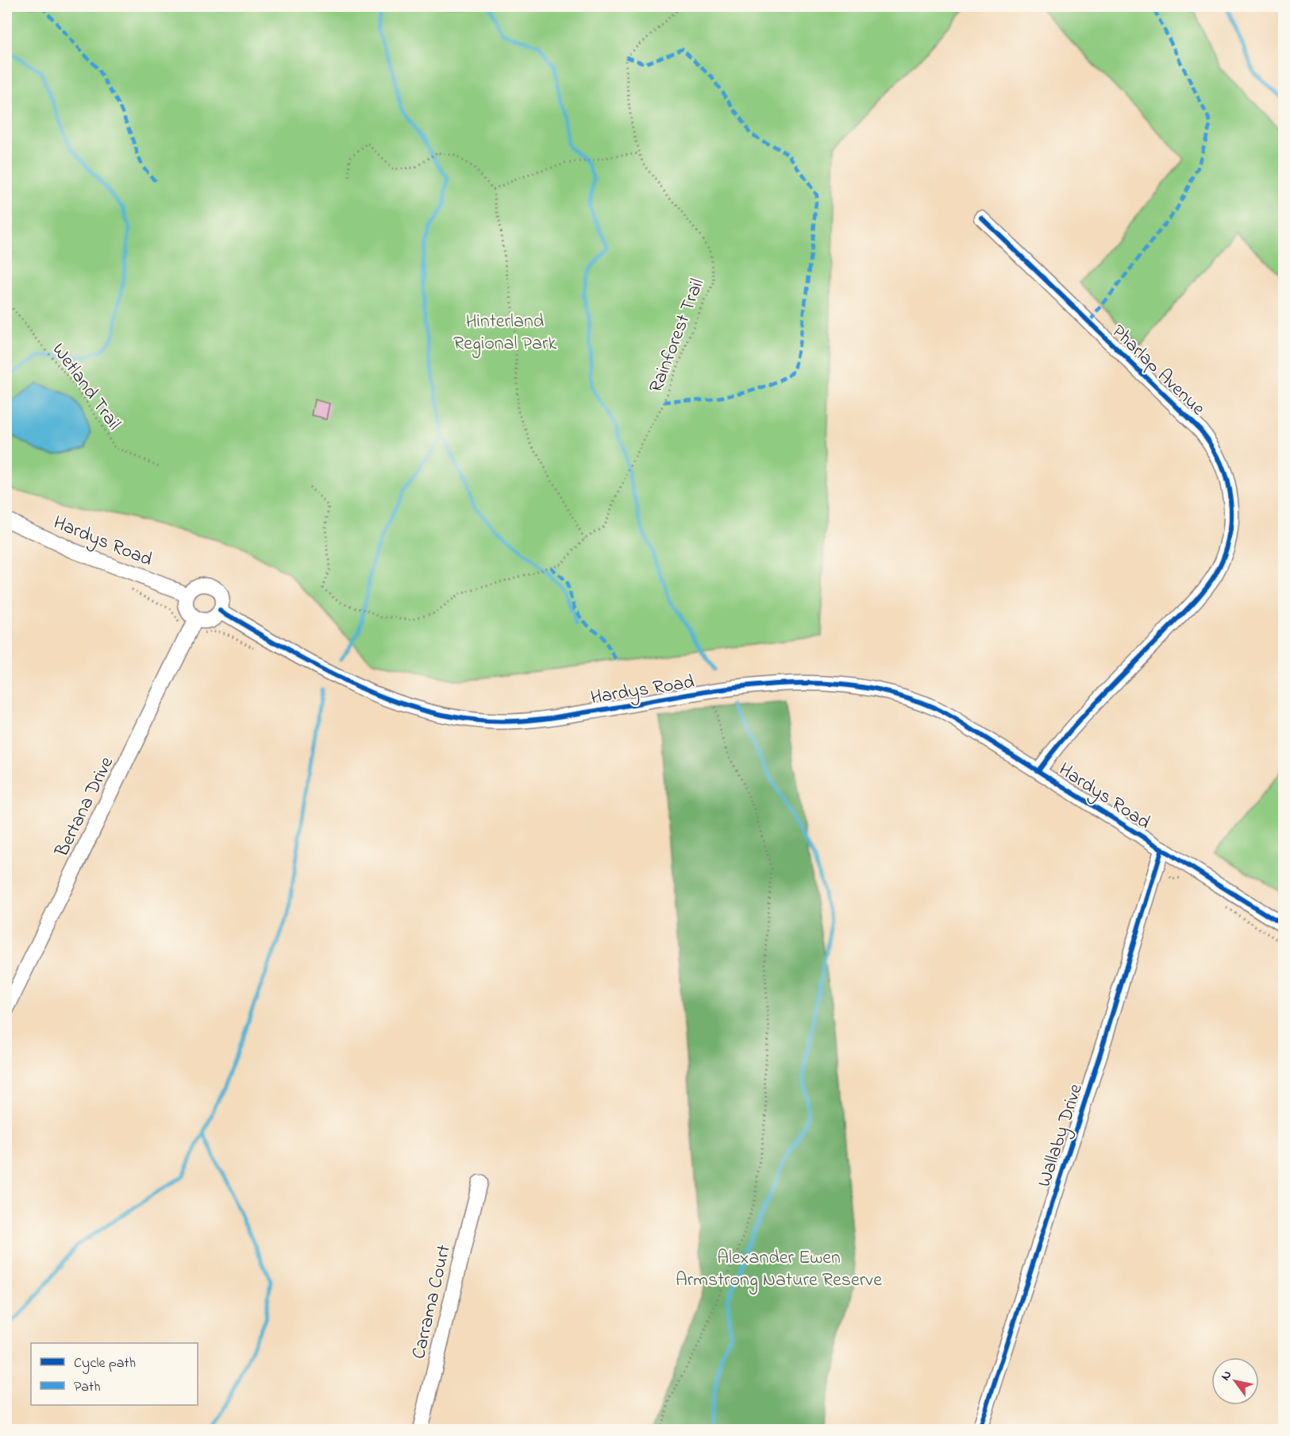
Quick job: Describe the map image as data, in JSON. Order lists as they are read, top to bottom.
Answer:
{
  "streets": {
    "street": [
      "Pharlap Avenue",
      "Hardys Road",
      "Bertana Drive",
      "Wallaby Drive",
      "Carrama Court"
    ],
    "path": ["Rainforest Trail", "Wetland Trail"]
  },
  "crossings": [
    ["Pharlap Avenue", "Hardys Road"],
    ["Hardys Road", "Bertana Drive"],
    ["Hardys Road", "Wallaby Drive"]
  ],
  "parks": ["Hinterland Regional Park", "Alexander Ewen Armstrong Nature Reserve"],
  "legend": ["Cycle path", "Path"],
  "north": "top left"
}
